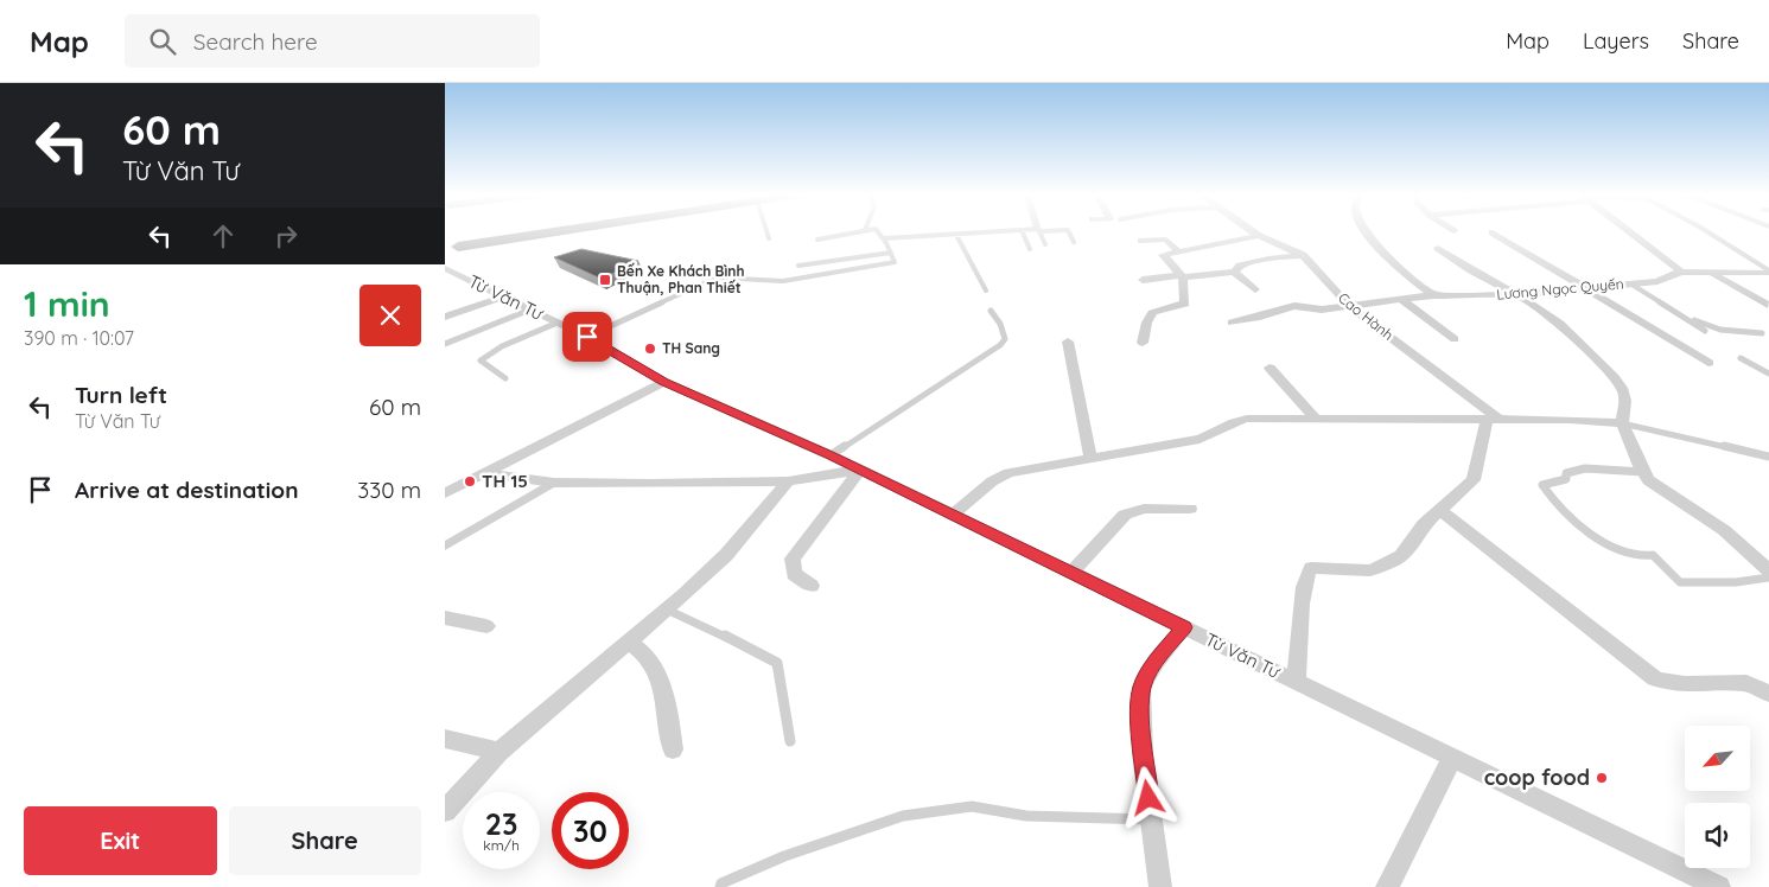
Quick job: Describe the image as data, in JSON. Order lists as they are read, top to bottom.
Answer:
{
  "streets": {
    "street": ["Lương Ngọc Quyến", "Từ Văn Tư", "Cao Hành"]
  },
  "crossings": [
    ["Lương Ngọc Quyến", "Cao Hành"]
  ],
  "places": {
    "transit": ["Bến Xe Khách Bình Thuận, Phan Thiết"],
    "other": ["TH Sang", "TH 15", "coop food"]
  },
  "north": "bottom left",
  "page": {
    "header": "Map",
    "search": "Search here",
    "nav": ["Map", "Layers", "Share"],
    "turn": ["60 m", "Từ Văn Tư"],
    "heading": ["1 min", "390 m · 10:07"],
    "list": [
      {
        "name": "Turn left",
        "note": "Từ Văn Tư",
        "value": "60 m"
      },
      {
        "name": "Arrive at destination",
        "value": "330 m"
      }
    ],
    "speed": "23 km/h",
    "limit": "30",
    "buttons": ["Exit", "Share"]
  }
}
